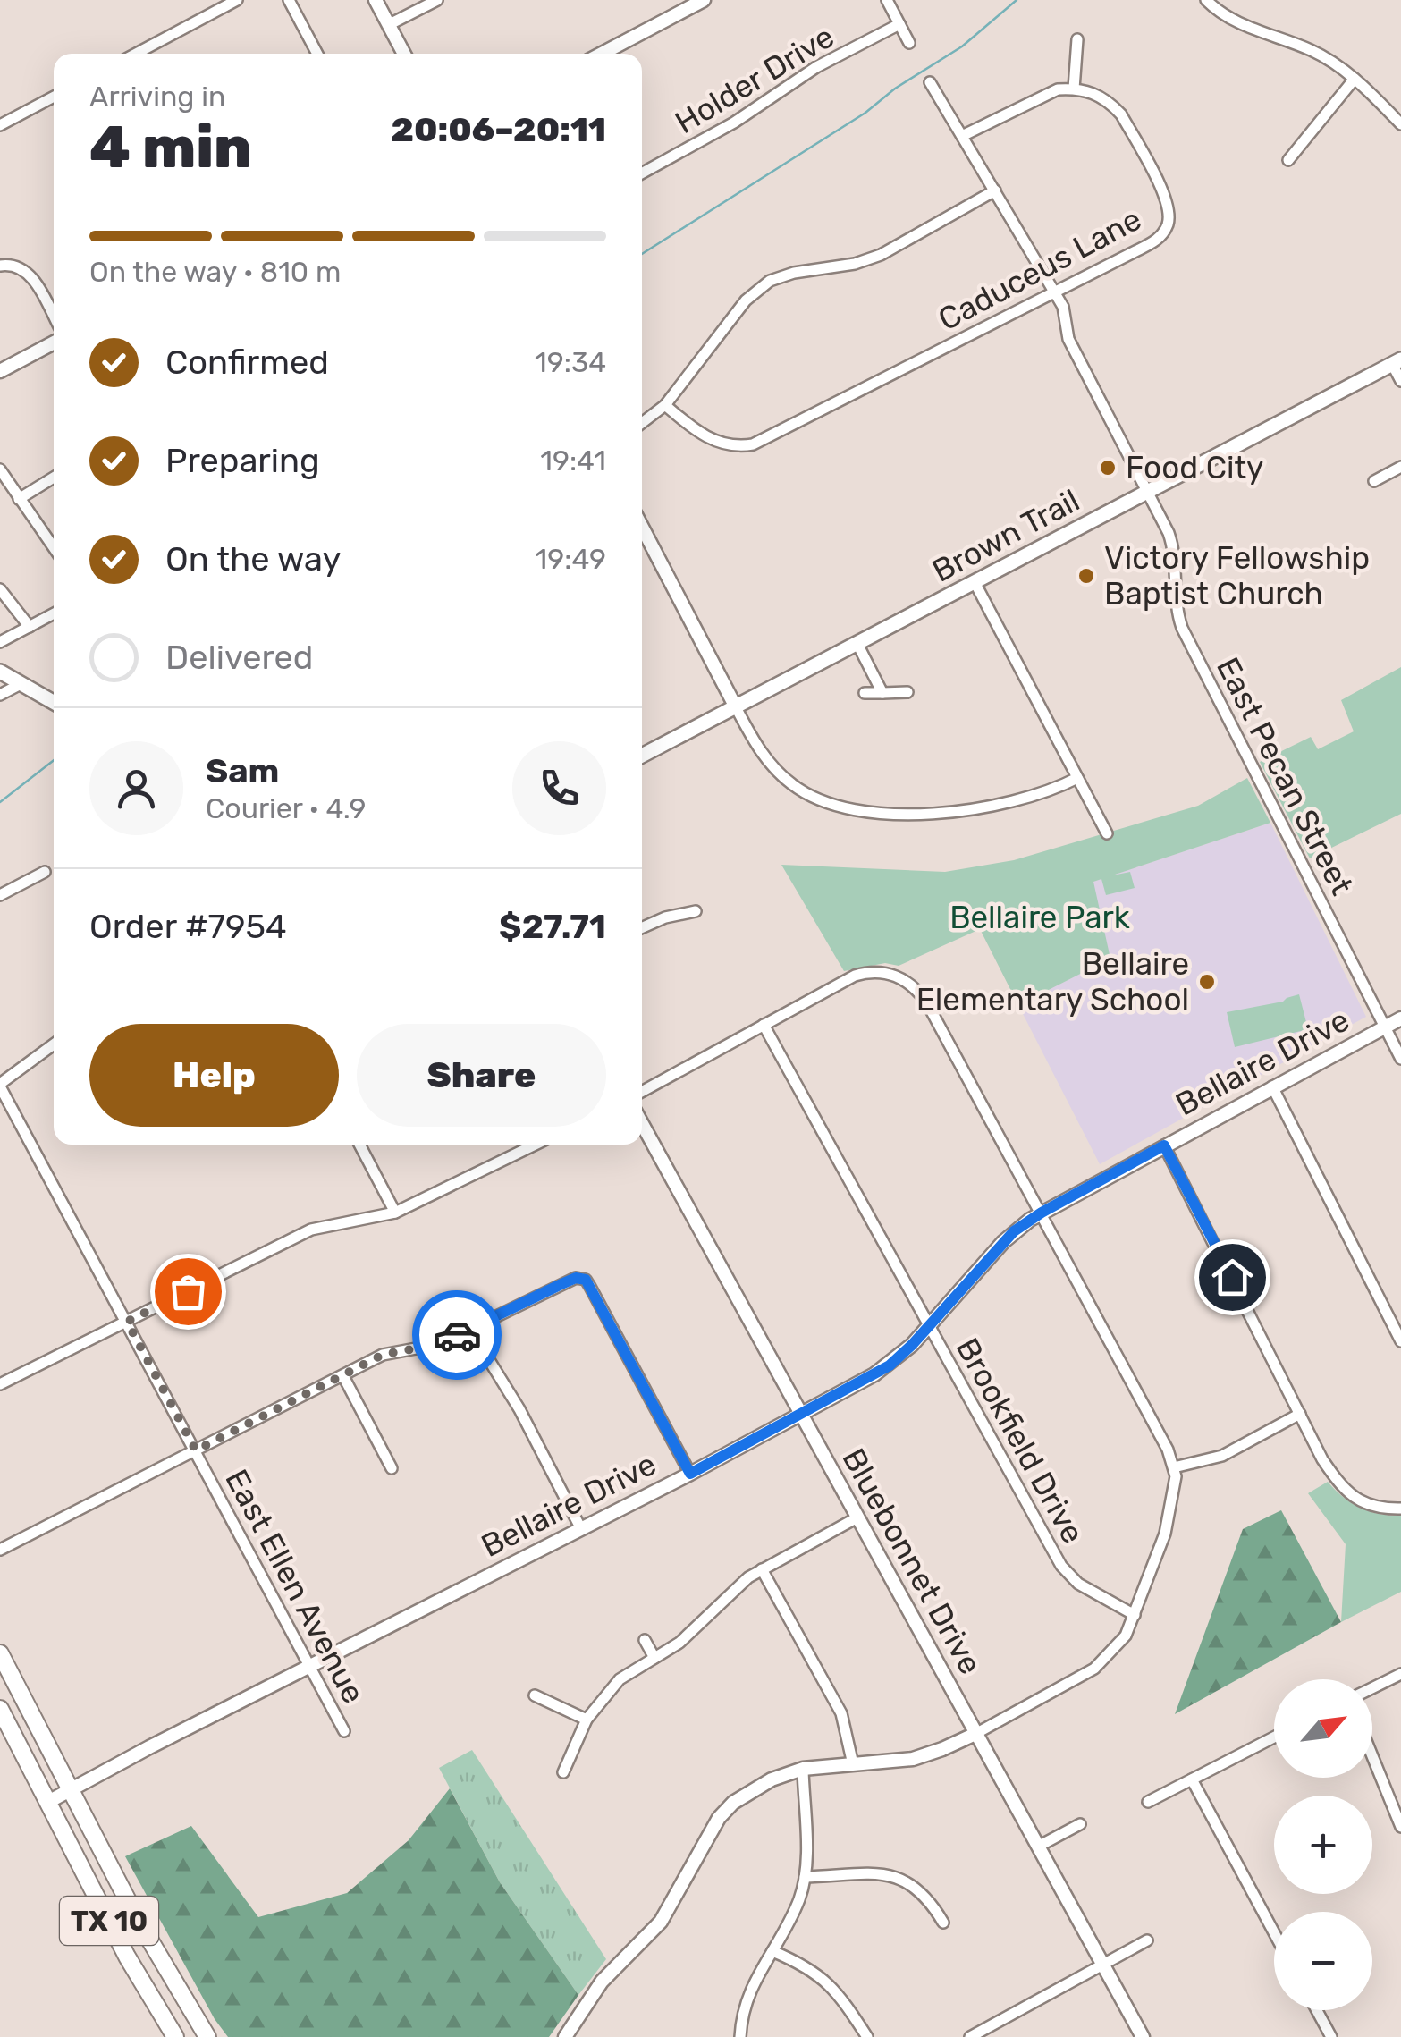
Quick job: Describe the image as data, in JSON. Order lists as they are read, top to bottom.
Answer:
{
  "streets": {
    "main road": ["Brown Trail", "TX 10"],
    "street": [
      "Holder Drive",
      "Caduceus Lane",
      "East Pecan Street",
      "Bellaire Drive",
      "Brookfield Drive",
      "Bluebonnet Drive",
      "East Ellen Avenue"
    ]
  },
  "crossings": [
    ["Caduceus Lane", "East Pecan Street"],
    ["Brown Trail", "East Pecan Street"],
    ["East Pecan Street", "Bellaire Drive"],
    ["Bellaire Drive", "Brookfield Drive"],
    ["Bellaire Drive", "Bluebonnet Drive"],
    ["Bellaire Drive", "East Ellen Avenue"],
    ["Bellaire Drive", "TX 10"]
  ],
  "parks": ["Bellaire Park"],
  "places": ["Food City", "Victory Fellowship Baptist Church", "Bellaire Elementary School"],
  "north": "top right",
  "page": {
    "heading": ["4 min", "Arriving in", "20:06–20:11"],
    "panel": [
      "Sam",
      "Courier · 4.9",
      "Order #7954",
      "$27.71"
    ],
    "bar": "On the way · 810 m",
    "list": [
      ["Confirmed", "19:34"],
      ["Preparing", "19:41"],
      ["On the way", "19:49"],
      "Delivered"
    ],
    "buttons": ["Help", "Share"],
    "map_buttons": ["+", "−"]
  }
}
